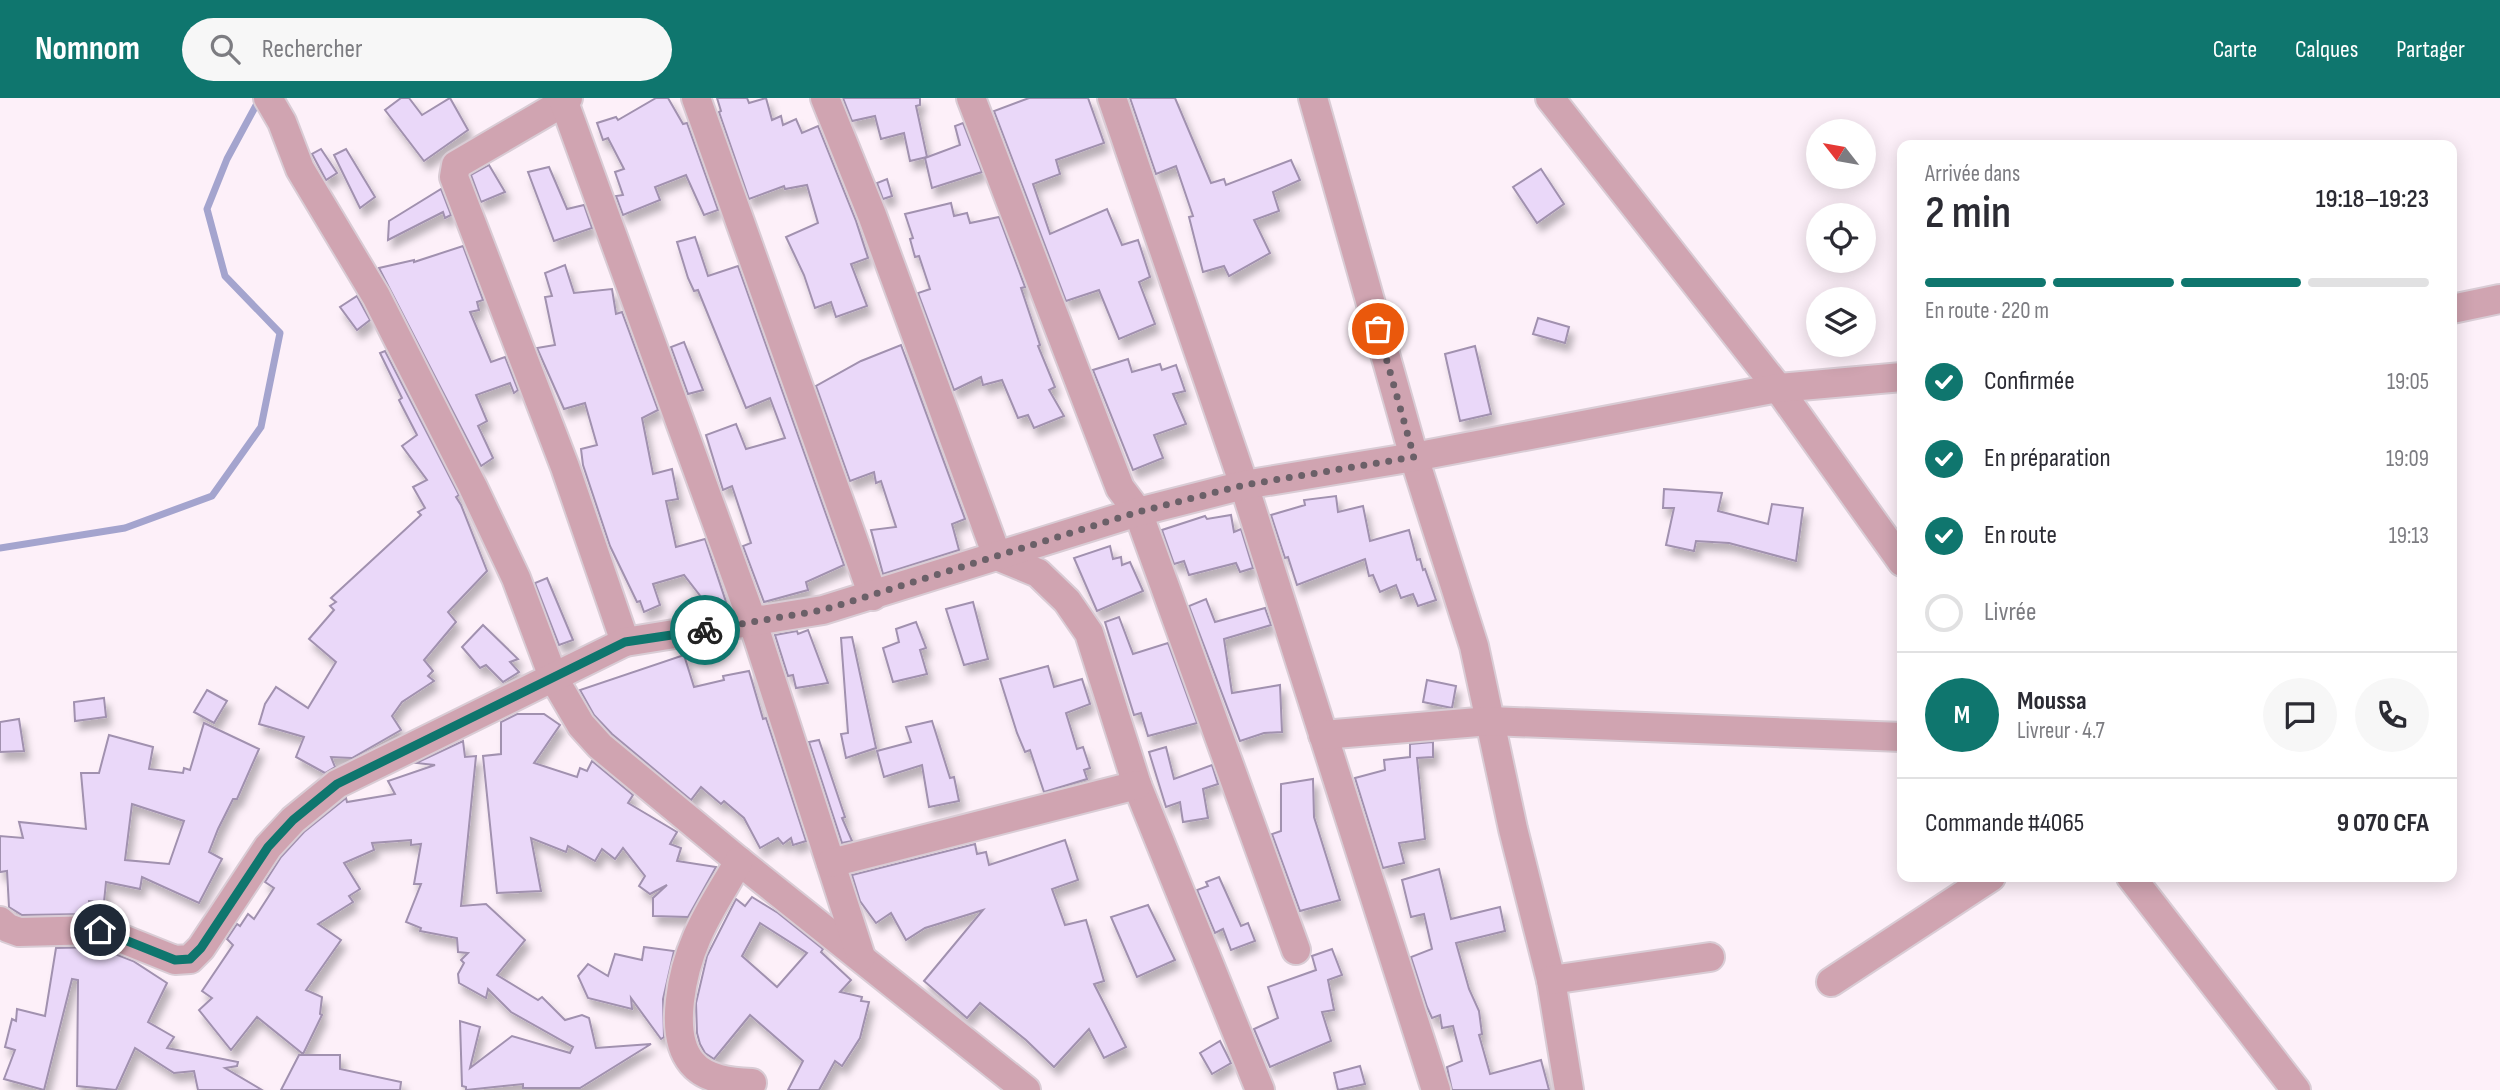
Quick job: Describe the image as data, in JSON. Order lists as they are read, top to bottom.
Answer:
{
  "north": "top left",
  "page": {
    "header": "Nomnom",
    "search": "Rechercher",
    "nav": ["Carte", "Calques", "Partager"],
    "heading": ["2 min", "Arrivée dans", "19:18–19:23"],
    "panel": [
      "Moussa",
      "Livreur · 4.7",
      "Commande #4065",
      "9 070 CFA"
    ],
    "bar": "En route · 220 m",
    "list": [
      ["Confirmée", "19:05"],
      ["En préparation", "19:09"],
      ["En route", "19:13"],
      "Livrée"
    ],
    "round": "M"
  }
}
